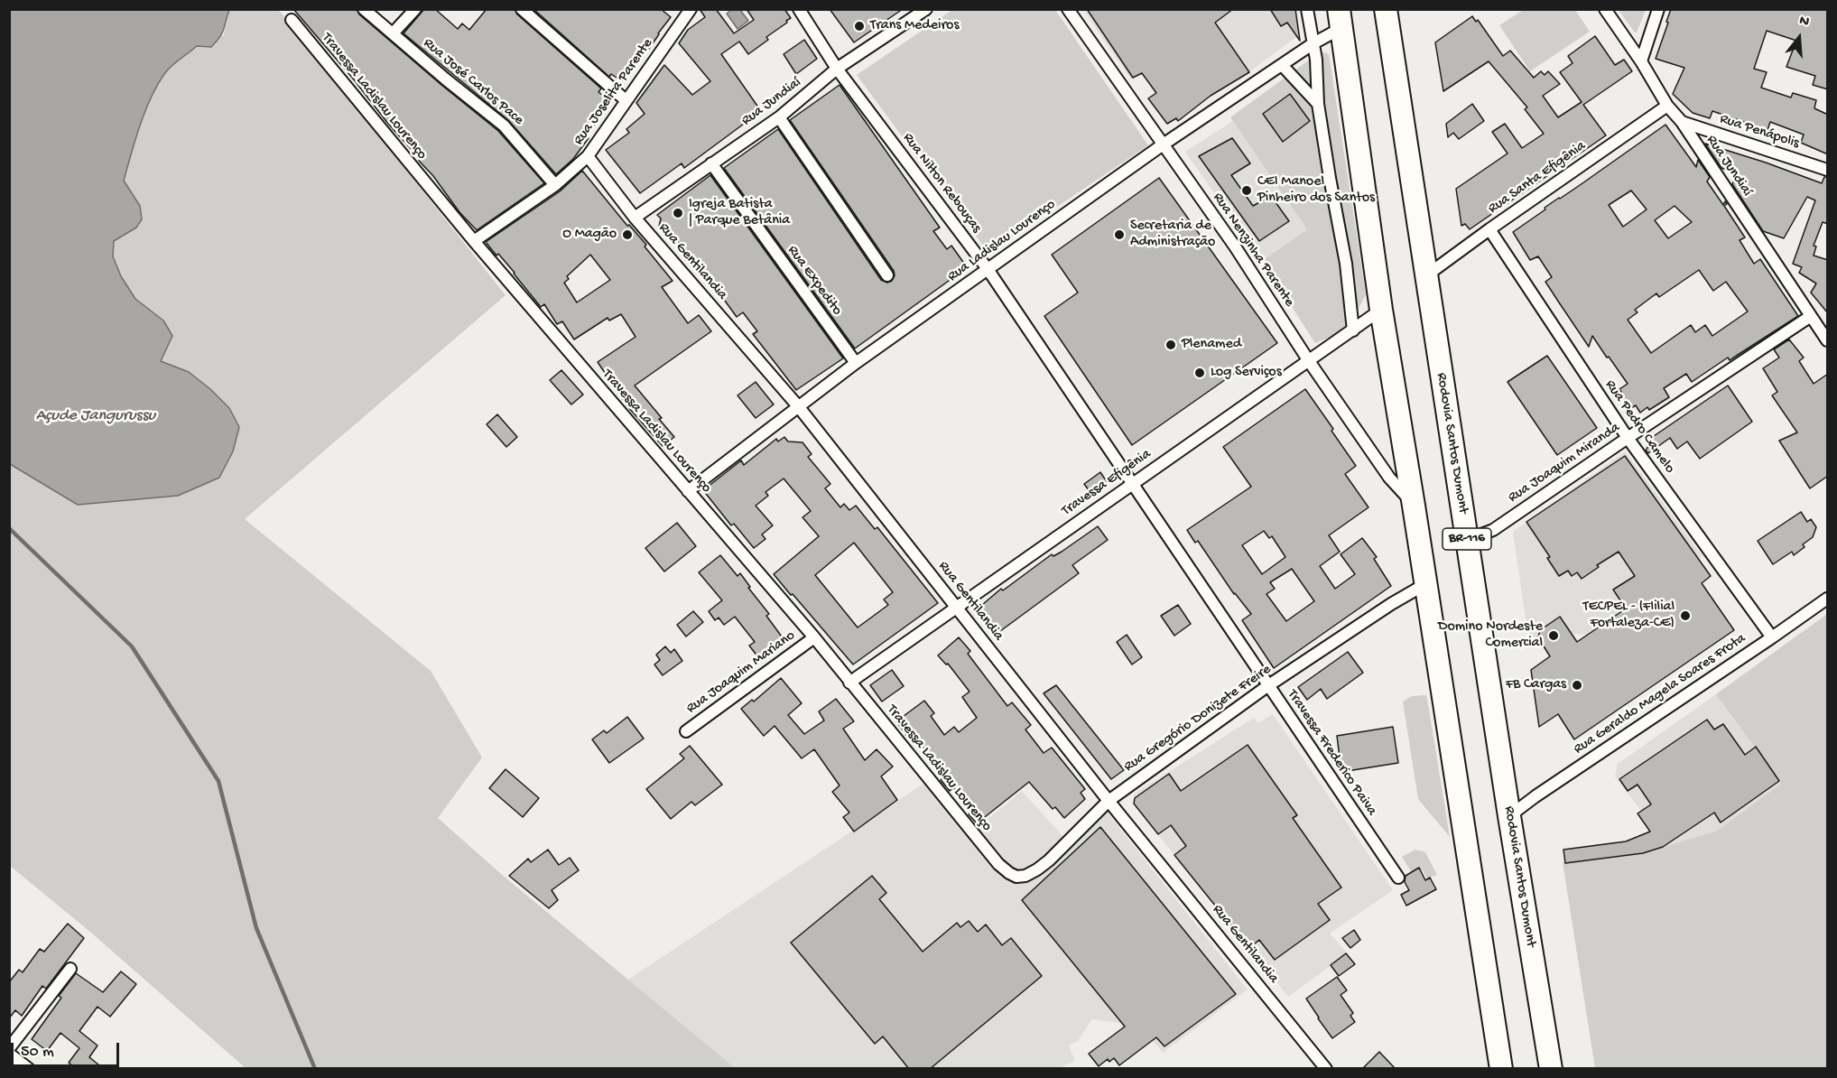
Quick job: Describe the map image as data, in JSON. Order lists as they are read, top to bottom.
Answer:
{
  "streets": {
    "highway": ["Rodovia Santos Dumont", "BR-116"],
    "street": [
      "Rua José Carlos Pace",
      "Rua Joselita Parente",
      "Travessa Ladislau Lourenço",
      "Rua Jundiaí",
      "Rua Penápolis",
      "Rua Santa Efigênia",
      "Rua Nilton Rebouças",
      "Rua Ladislau Lourenço",
      "Rua Nenzinha Parente",
      "Rua Gentilandia",
      "Rua Expedito",
      "Rua Pedro Camelo",
      "Rua Joaquim Miranda",
      "Travessa Efigênia",
      "Rua Joaquim Mariano",
      "Rua Geraldo Magela Soares Frota",
      "Rua Gregório Donizete Freire",
      "Travessa Frederico Paiva"
    ]
  },
  "crossings": [
    ["Rua José Carlos Pace", "Rua Joselita Parente"],
    ["Rua Joselita Parente", "Travessa Ladislau Lourenço"],
    ["Rua Joselita Parente", "Rua Gentilandia"],
    ["Travessa Ladislau Lourenço", "Rua Ladislau Lourenço"],
    ["Travessa Ladislau Lourenço", "Travessa Efigênia"],
    ["Travessa Ladislau Lourenço", "Rua Joaquim Mariano"],
    ["Travessa Ladislau Lourenço", "Rua Gregório Donizete Freire"],
    ["Rua Jundiaí", "Rua Penápolis"],
    ["Rua Jundiaí", "Rua Santa Efigênia"],
    ["Rua Jundiaí", "Rua Nilton Rebouças"],
    ["Rua Jundiaí", "Rua Gentilandia"],
    ["Rua Jundiaí", "Rua Expedito"],
    ["Rua Jundiaí", "Rua Joaquim Miranda"],
    ["Rua Santa Efigênia", "Rua Pedro Camelo"],
    ["Rua Santa Efigênia", "Rodovia Santos Dumont"],
    ["Rua Nilton Rebouças", "Rua Ladislau Lourenço"],
    ["Rua Nilton Rebouças", "Travessa Efigênia"],
    ["Rua Nilton Rebouças", "Travessa Frederico Paiva"],
    ["Rua Ladislau Lourenço", "Rua Nenzinha Parente"],
    ["Rua Ladislau Lourenço", "Rua Gentilandia"],
    ["Rua Ladislau Lourenço", "Rua Expedito"],
    ["Rua Ladislau Lourenço", "BR-116"],
    ["Rua Nenzinha Parente", "Travessa Efigênia"],
    ["Rua Nenzinha Parente", "BR-116"],
    ["Rua Gentilandia", "Travessa Efigênia"],
    ["Rua Gentilandia", "Rua Gregório Donizete Freire"],
    ["Rua Pedro Camelo", "Rua Joaquim Miranda"],
    ["Rua Pedro Camelo", "Rua Geraldo Magela Soares Frota"],
    ["Rodovia Santos Dumont", "Rua Joaquim Miranda"],
    ["Rodovia Santos Dumont", "Rua Geraldo Magela Soares Frota"],
    ["Travessa Efigênia", "BR-116"],
    ["Travessa Efigênia", "Travessa Frederico Paiva"],
    ["BR-116", "Rua Gregório Donizete Freire"],
    ["Rua Gregório Donizete Freire", "Travessa Frederico Paiva"]
  ],
  "water": ["Açude Jangurussu"],
  "places": [
    "Trans Medeiros",
    "CEI Manoel Pinheiro dos Santos",
    "Igreja Batista | Parque Betânia",
    "O Magão",
    "Secretaria de Administração",
    "Plenamed",
    "Log Serviços",
    "TECPEL - (FIilial Fortaleza-CE)",
    "Domino Nordeste Comercial",
    "FB Cargas"
  ],
  "scale_bar": "50 m",
  "north": "top"
}
